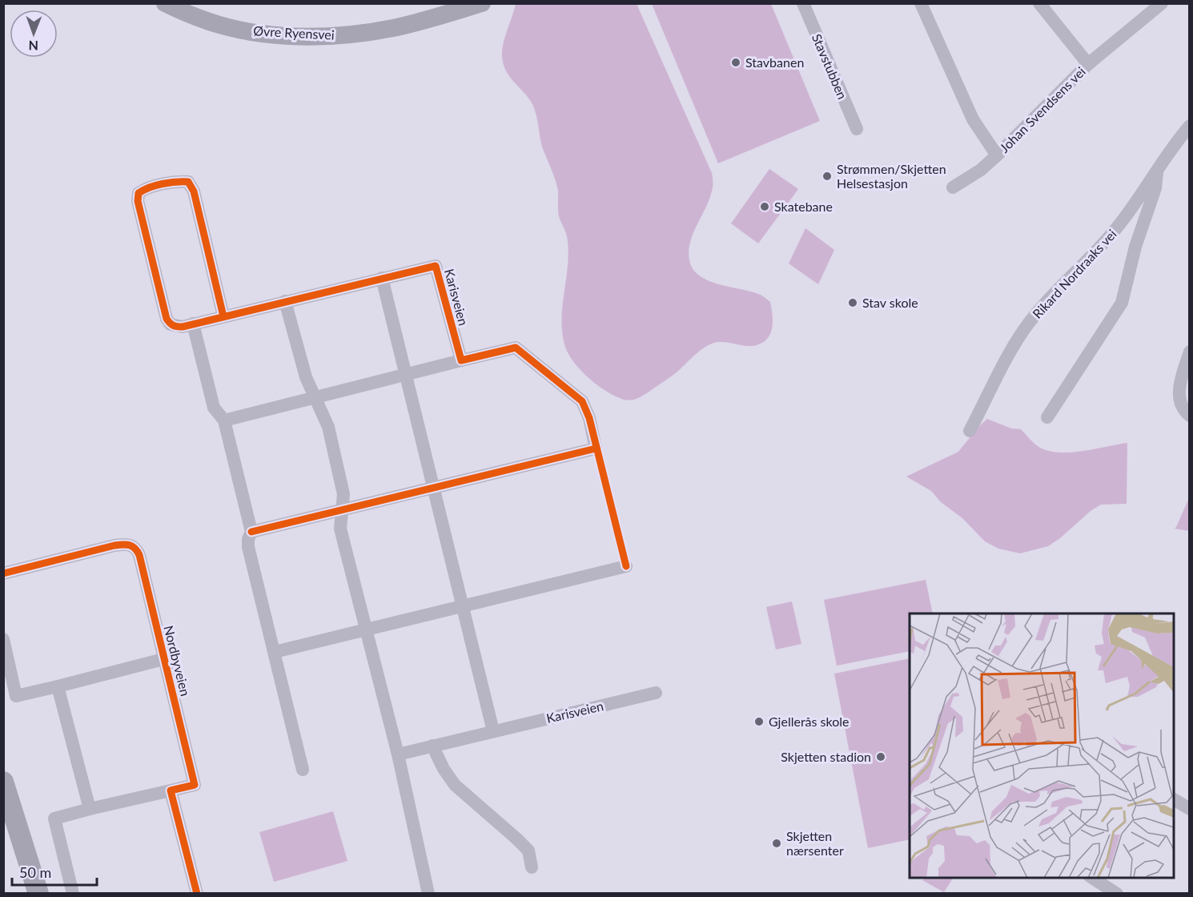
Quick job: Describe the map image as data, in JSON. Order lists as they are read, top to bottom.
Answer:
{
  "streets": {
    "street": [
      "Øvre Ryensvei",
      "Stavstubben",
      "Johan Svendsens vei",
      "Rikard Nordraaks vei",
      "Karisveien",
      "Nordbyveien"
    ]
  },
  "places": [
    "Stavbanen",
    "Strømmen/Skjetten Helsestasjon",
    "Skatebane",
    "Stav skole",
    "Gjellerås skole",
    "Skjetten stadion",
    "Skjetten nærsenter"
  ],
  "scale_bar": "50 m",
  "north": "bottom"
}
